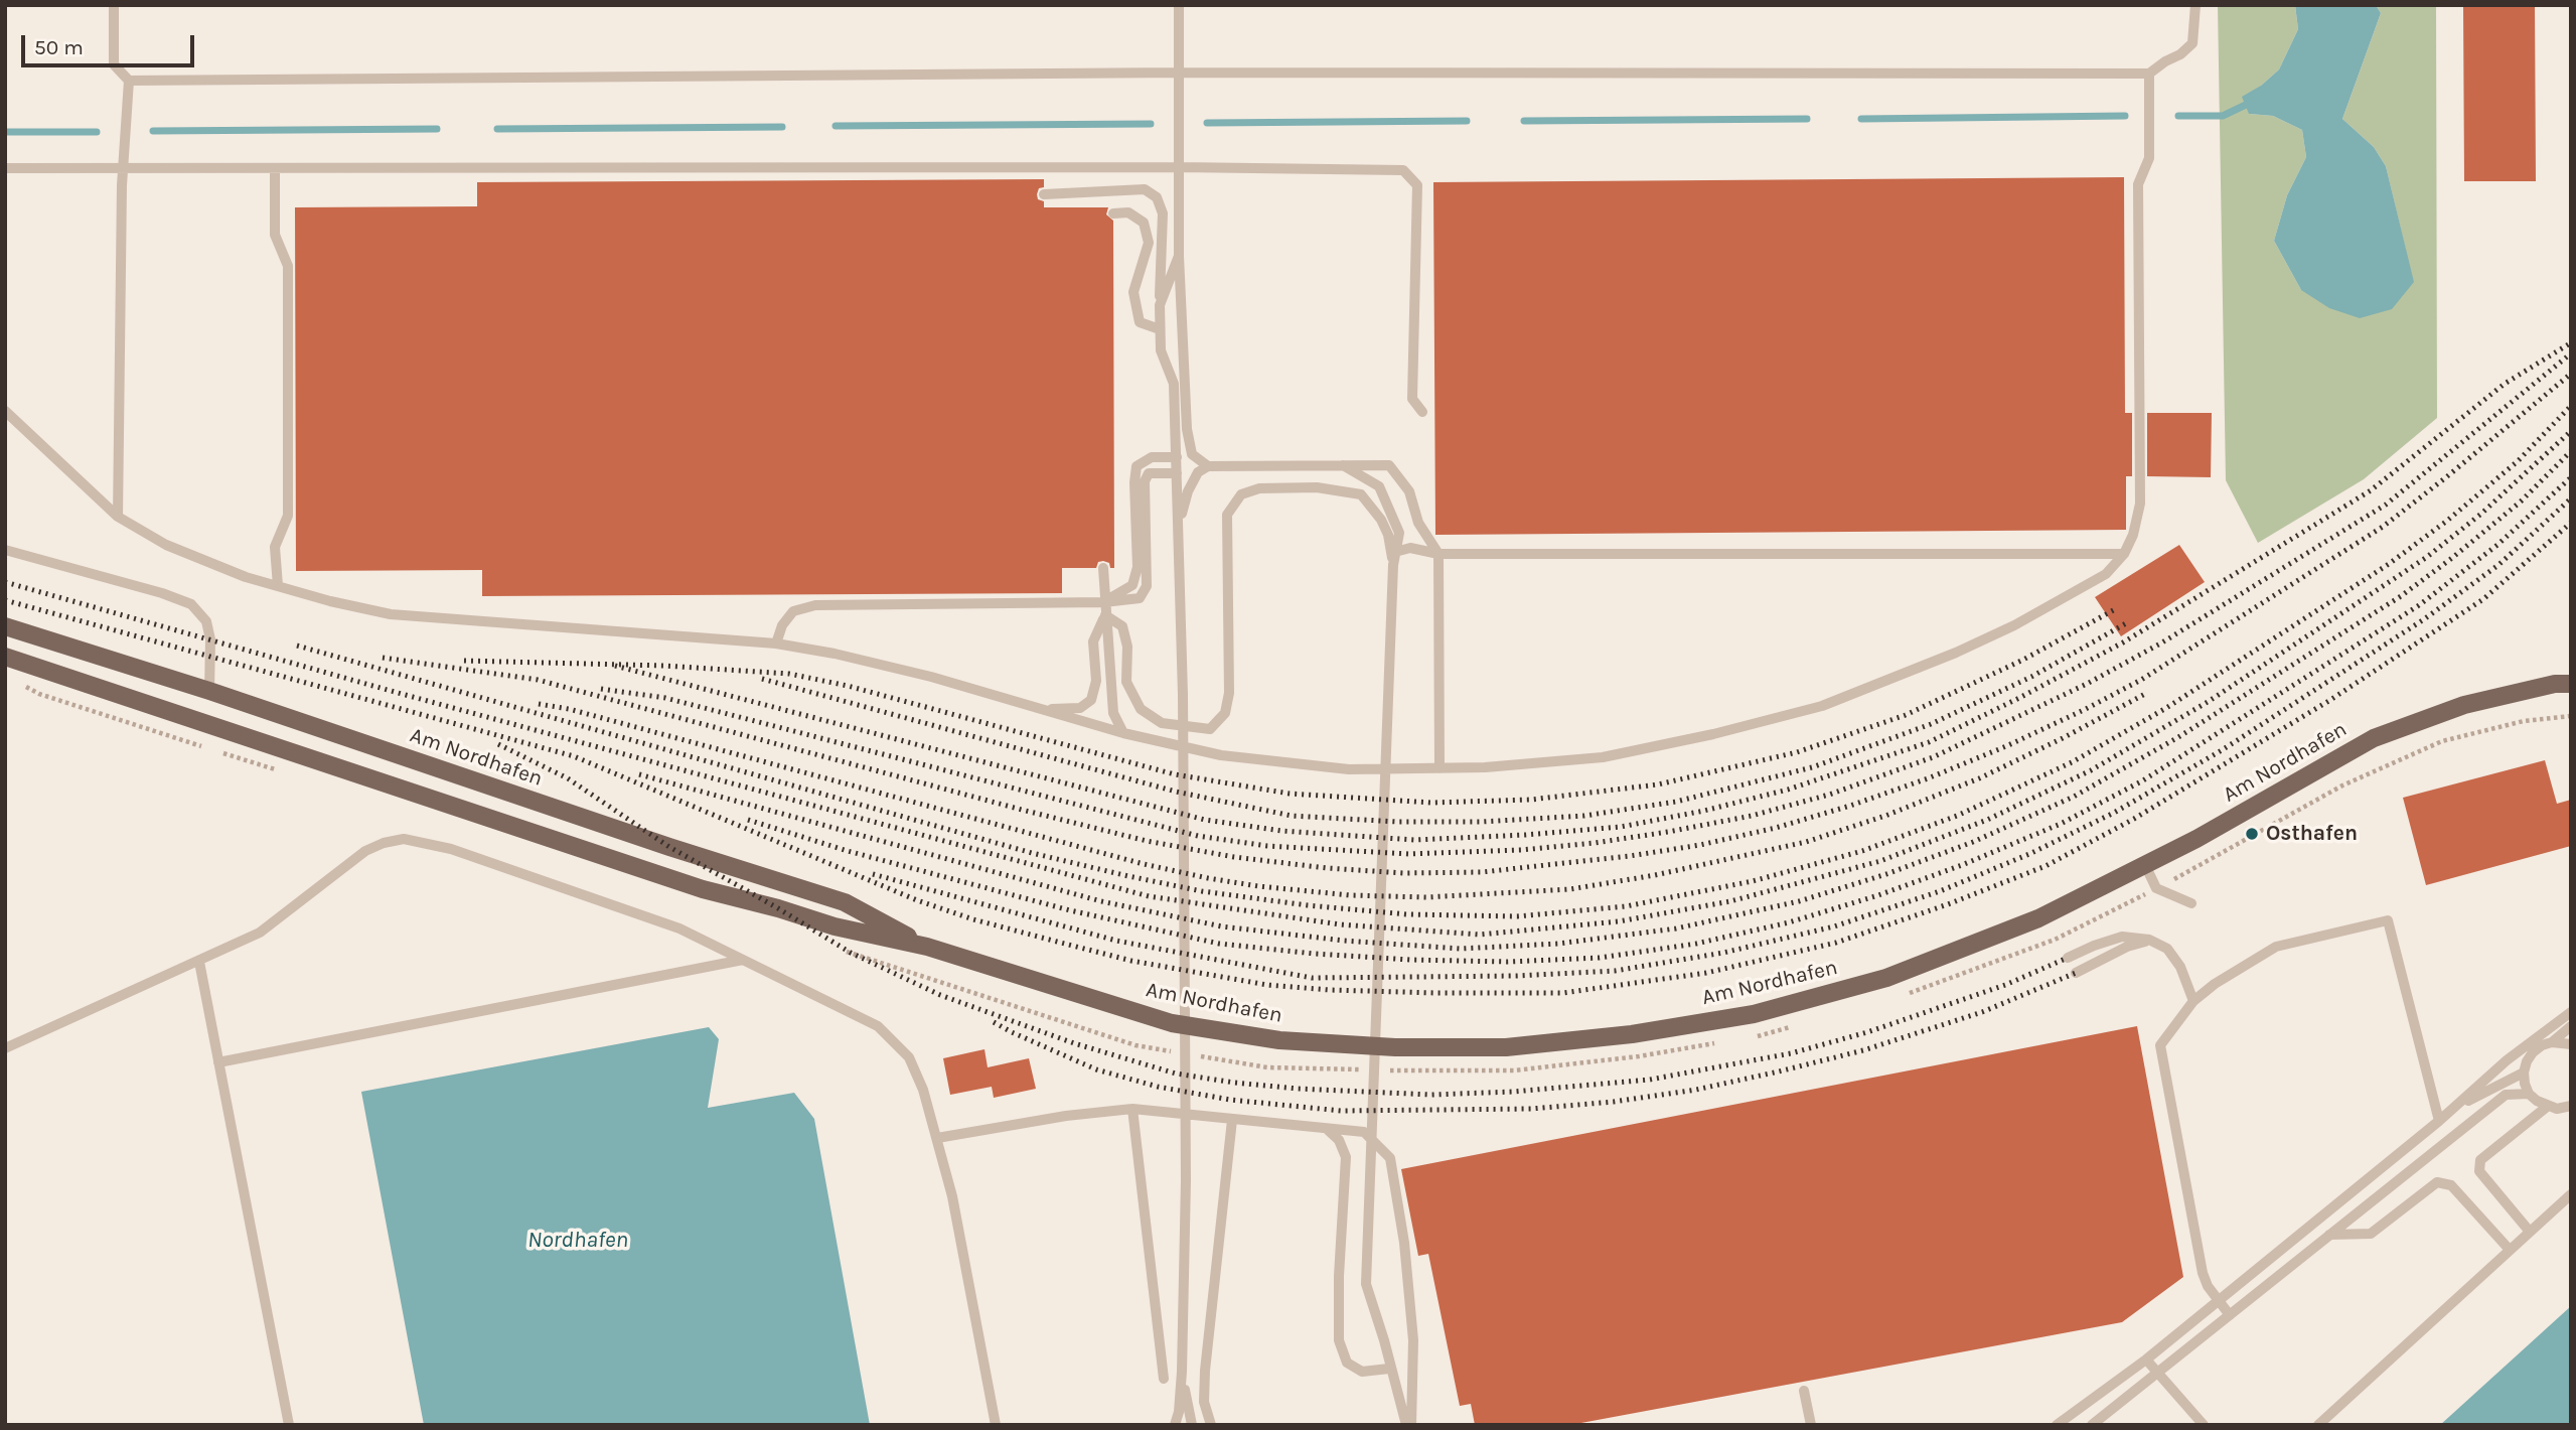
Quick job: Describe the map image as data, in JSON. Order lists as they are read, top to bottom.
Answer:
{
  "streets": {
    "main road": ["Am Nordhafen"]
  },
  "water": ["Nordhafen"],
  "places": ["Osthafen"],
  "scale_bar": "50 m"
}
